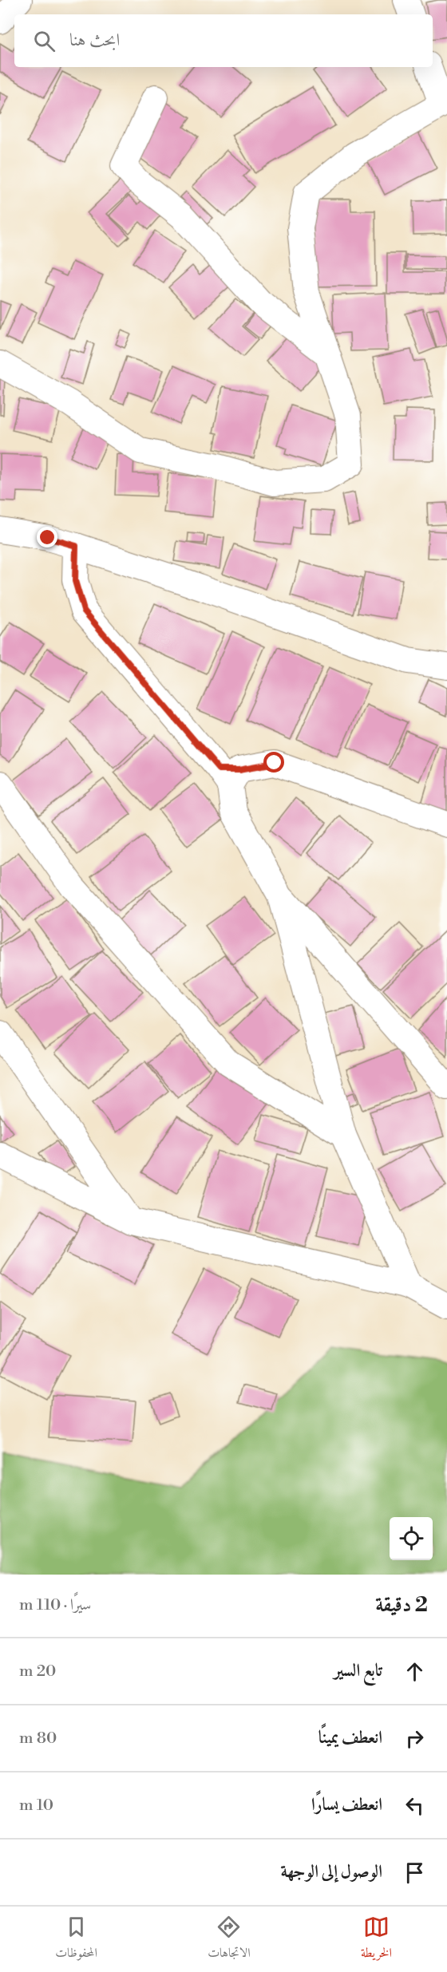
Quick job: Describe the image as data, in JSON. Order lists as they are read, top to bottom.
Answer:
{
  "page": {
    "search": "ابحث هنا",
    "heading": ["2 دقيقة", "سيرًا · 110 m"],
    "list": [
      ["تابع السير", "20 m"],
      ["انعطف يمينًا", "80 m"],
      ["انعطف يسارًا", "10 m"],
      "الوصول إلى الوجهة"
    ],
    "nav": ["الخريطة", "الاتجاهات", "المحفوظات"]
  }
}
